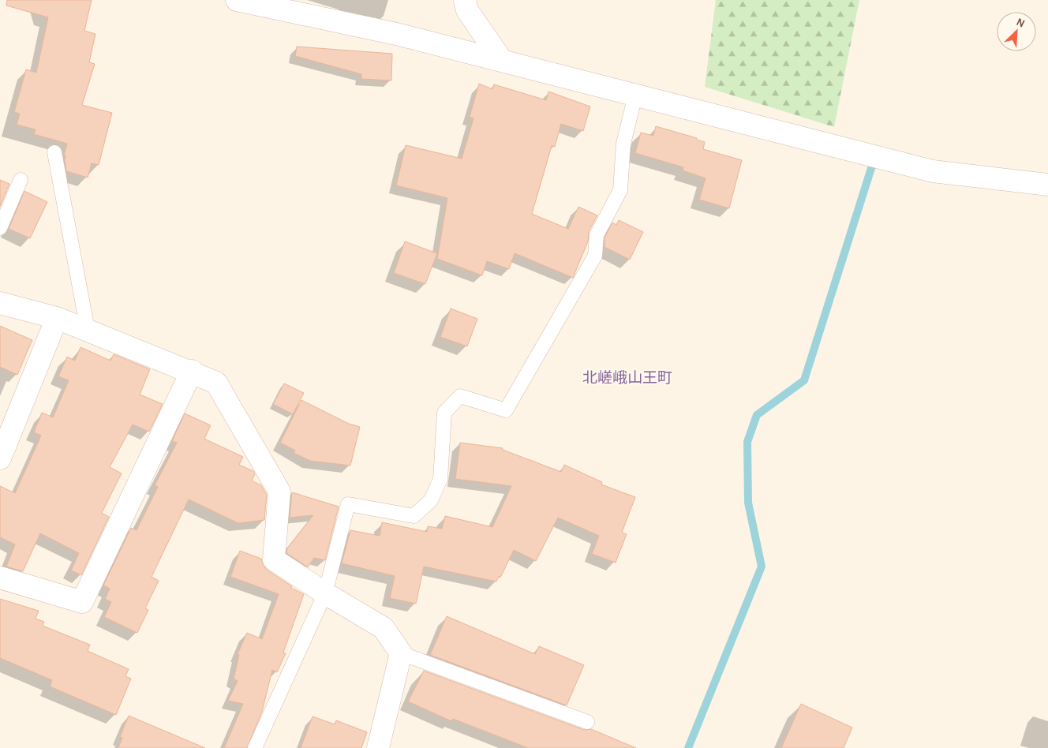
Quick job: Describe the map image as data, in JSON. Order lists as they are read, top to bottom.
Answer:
{
  "districts": ["北嵯峨山王町"],
  "north": "top right"
}
